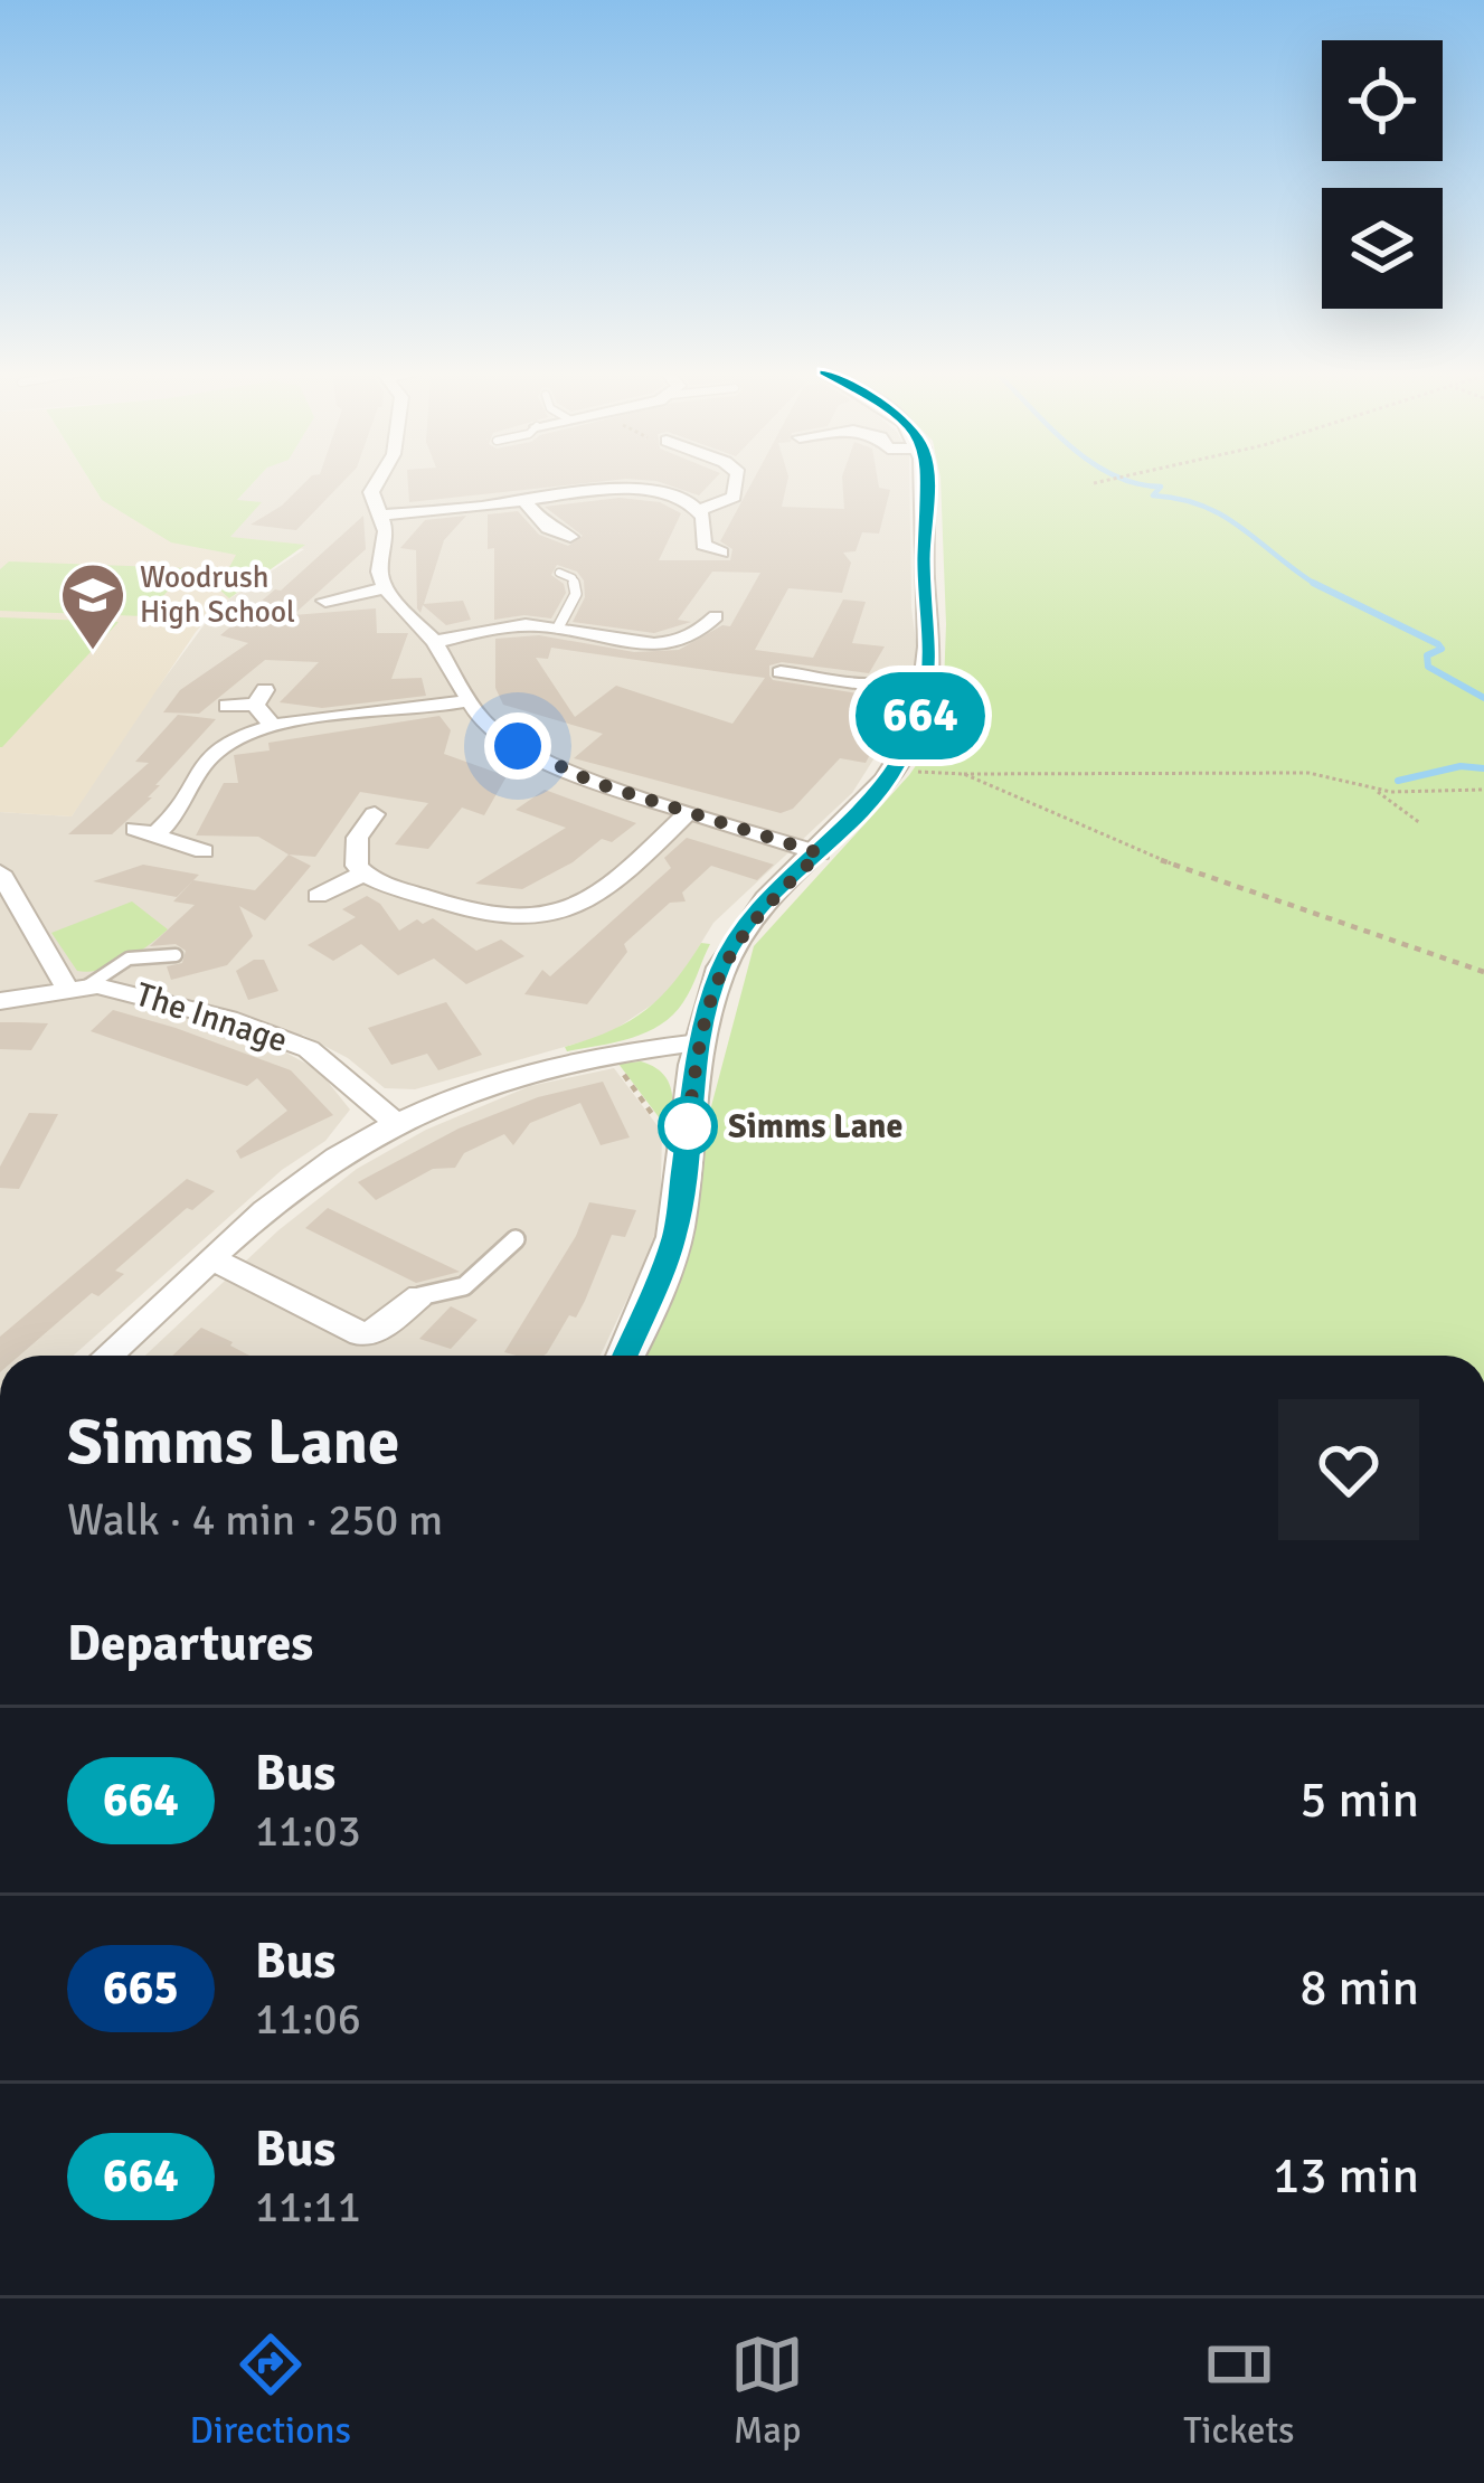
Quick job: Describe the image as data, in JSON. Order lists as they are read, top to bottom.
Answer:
{
  "streets": {
    "street": ["The Innage"]
  },
  "places": {
    "school or university": ["Woodrush High School"],
    "other": ["Simms Lane"]
  },
  "lines": ["bus line 664"],
  "page": {
    "on_map": "664",
    "heading": [
      ["Simms Lane", "Walk · 4 min · 250 m"],
      "Departures"
    ],
    "list": [
      {
        "mark": "664",
        "name": "Bus",
        "note": "11:03",
        "value": "5 min"
      },
      {
        "mark": "665",
        "name": "Bus",
        "note": "11:06",
        "value": "8 min"
      },
      {
        "mark": "664",
        "name": "Bus",
        "note": "11:11",
        "value": "13 min"
      }
    ],
    "tabs": ["Directions", "Map", "Tickets"]
  }
}
